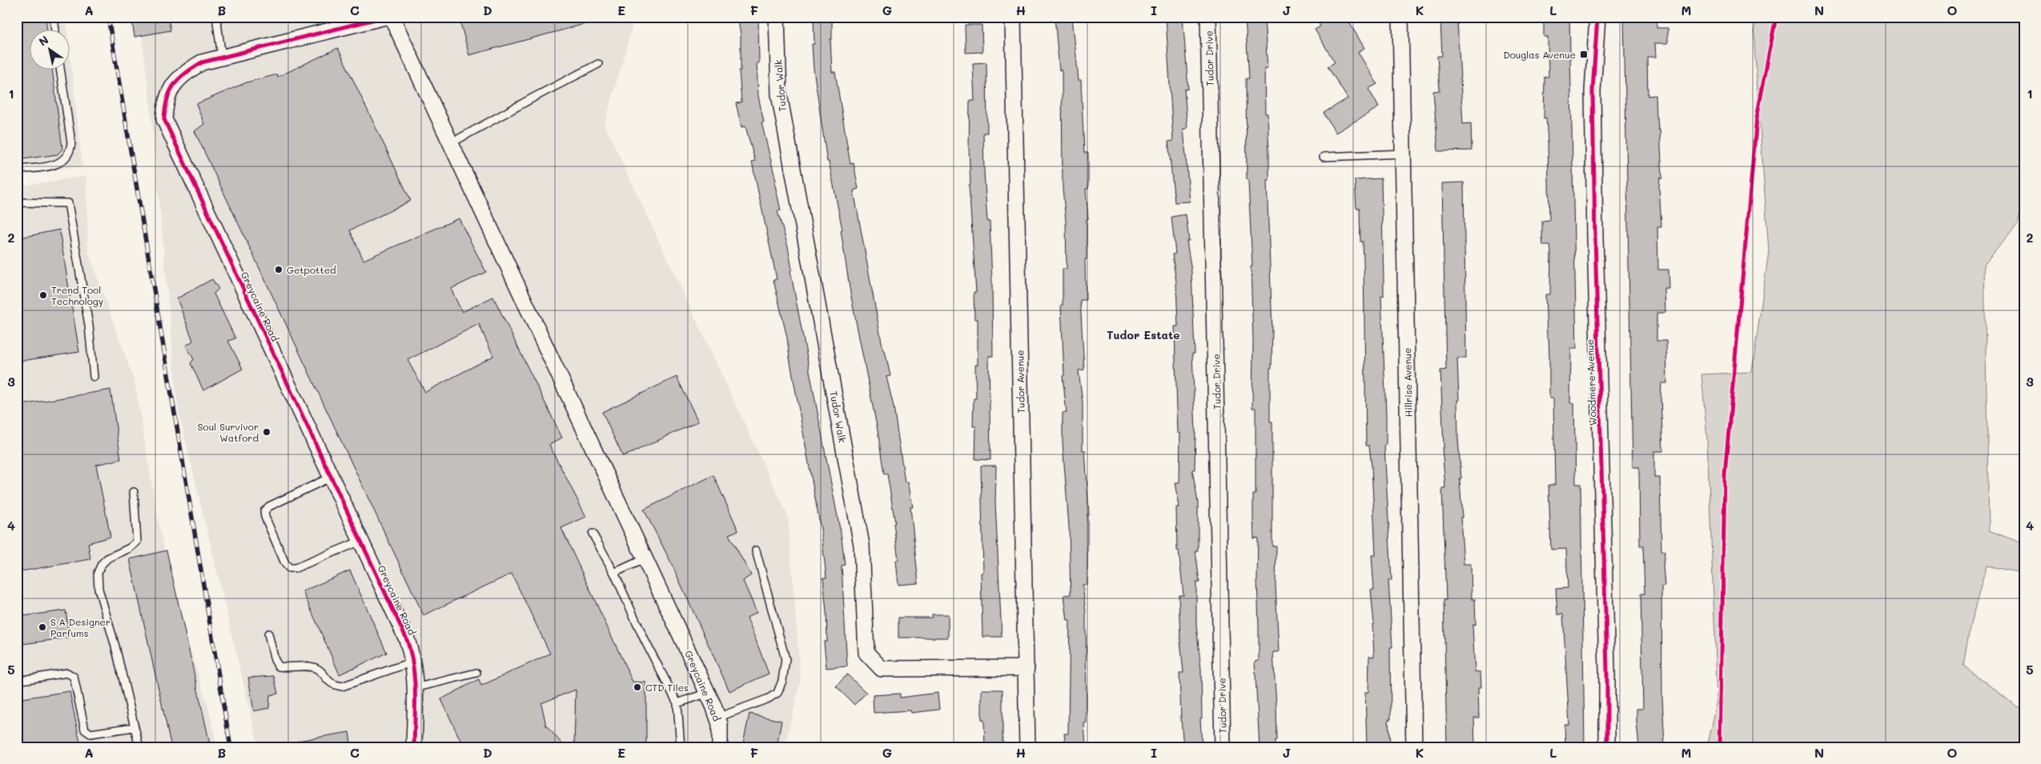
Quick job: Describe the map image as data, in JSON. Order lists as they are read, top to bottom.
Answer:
{
  "streets": {
    "street": [
      "Tudor Drive",
      "Tudor Walk",
      "Greycaine Road",
      "Tudor Avenue",
      "Hillrise Avenue",
      "Woodmere Avenue"
    ]
  },
  "crossings": [
    ["Tudor Walk", "Tudor Avenue"]
  ],
  "districts": ["Tudor Estate"],
  "places": {
    "transit": ["Douglas Avenue"],
    "other": [
      "Getpotted",
      "Trend Tool Technology",
      "Soul Survivor Watford",
      "S A Designer Parfums",
      "CTD Tiles"
    ]
  },
  "north": "top left",
  "grid": {
    "columns": [
      "A",
      "B",
      "C",
      "D",
      "E",
      "F",
      "G",
      "H",
      "I",
      "J",
      "K",
      "L",
      "M",
      "N",
      "O"
    ],
    "rows": [
      "1",
      "2",
      "3",
      "4",
      "5"
    ]
  }
}
